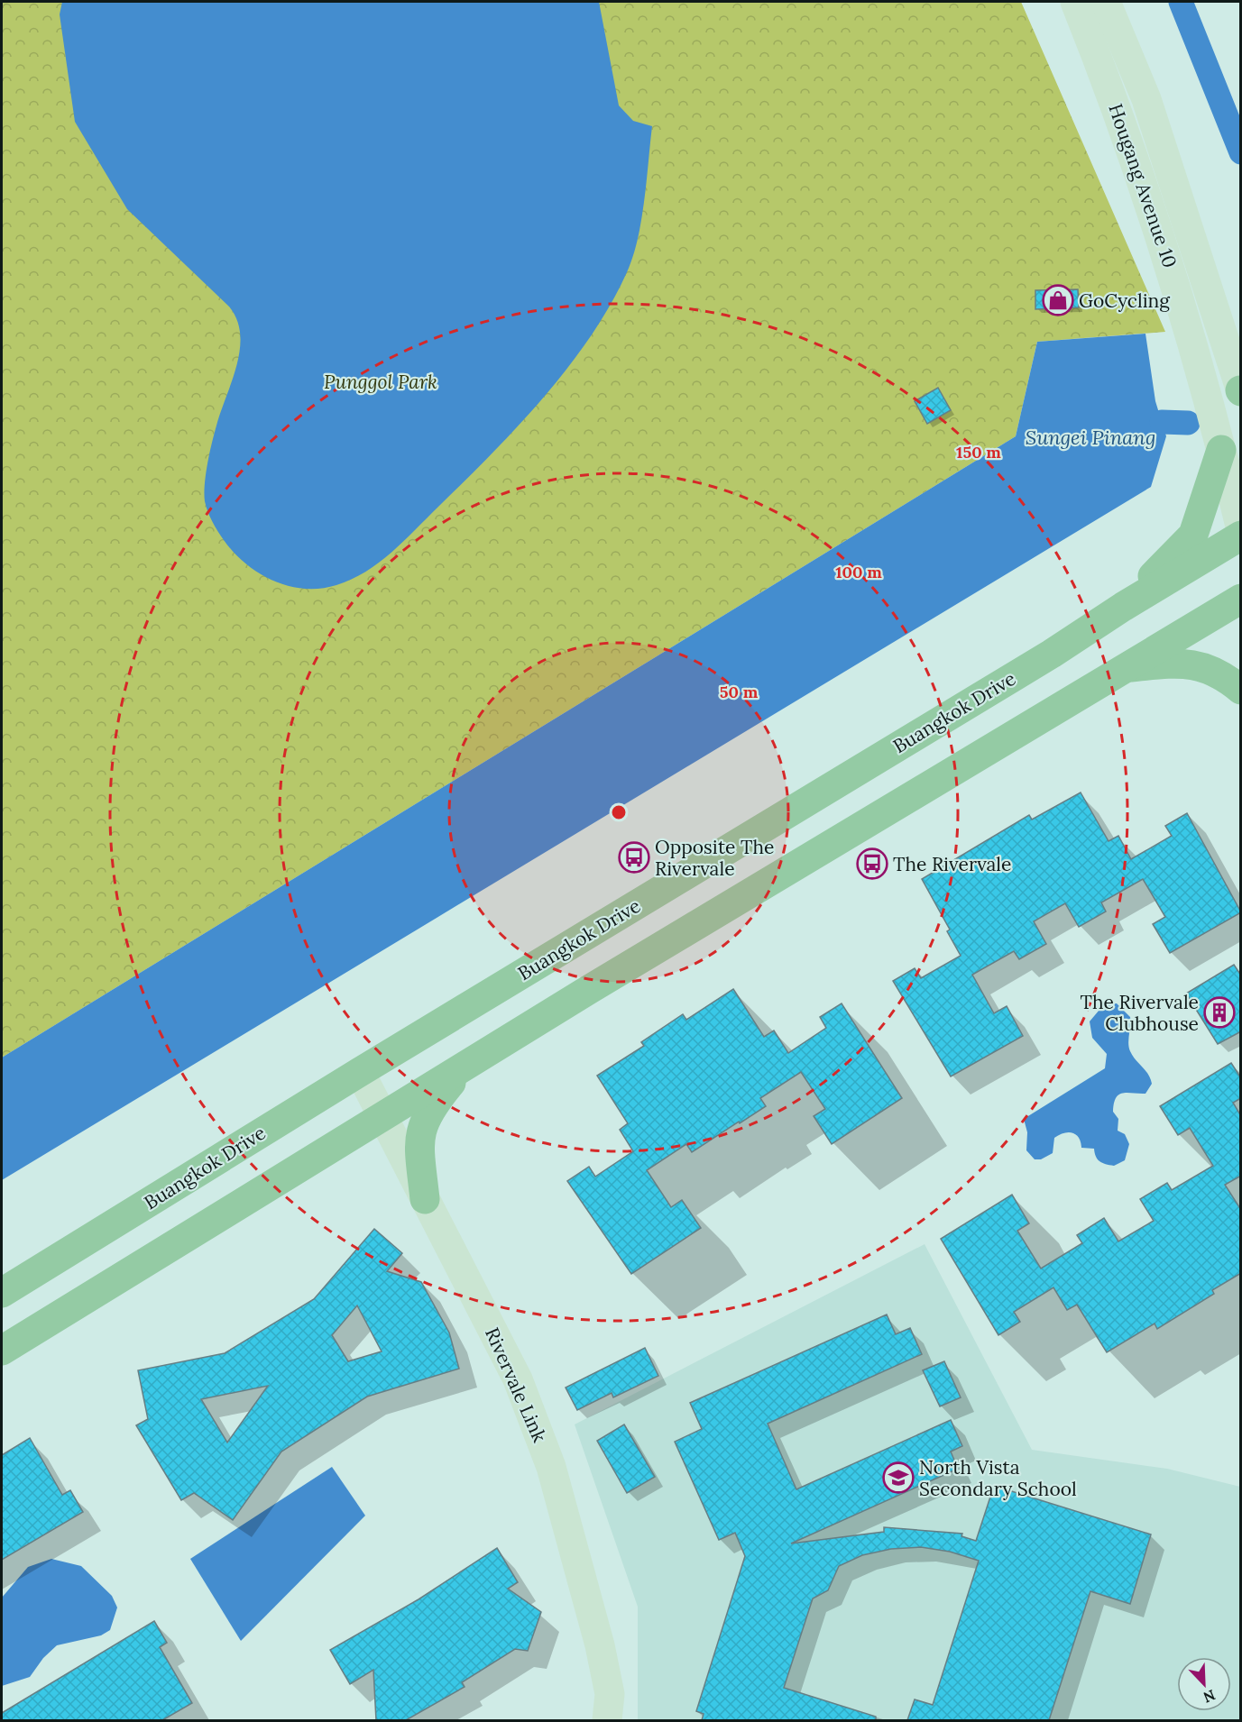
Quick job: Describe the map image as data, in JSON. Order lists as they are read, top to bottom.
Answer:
{
  "streets": {
    "main road": ["Hougang Avenue 10", "Buangkok Drive", "Rivervale Link"]
  },
  "crossings": [
    ["Buangkok Drive", "Rivervale Link"]
  ],
  "water": ["Sungei Pinang"],
  "parks": ["Punggol Park"],
  "places": {
    "shop": ["GoCycling"],
    "bus stop": ["Opposite The Rivervale", "The Rivervale"],
    "building": ["The Rivervale Clubhouse"],
    "school or university": ["North Vista Secondary School"]
  },
  "north": "bottom right",
  "rings": ["150 m", "100 m", "50 m"]
}
